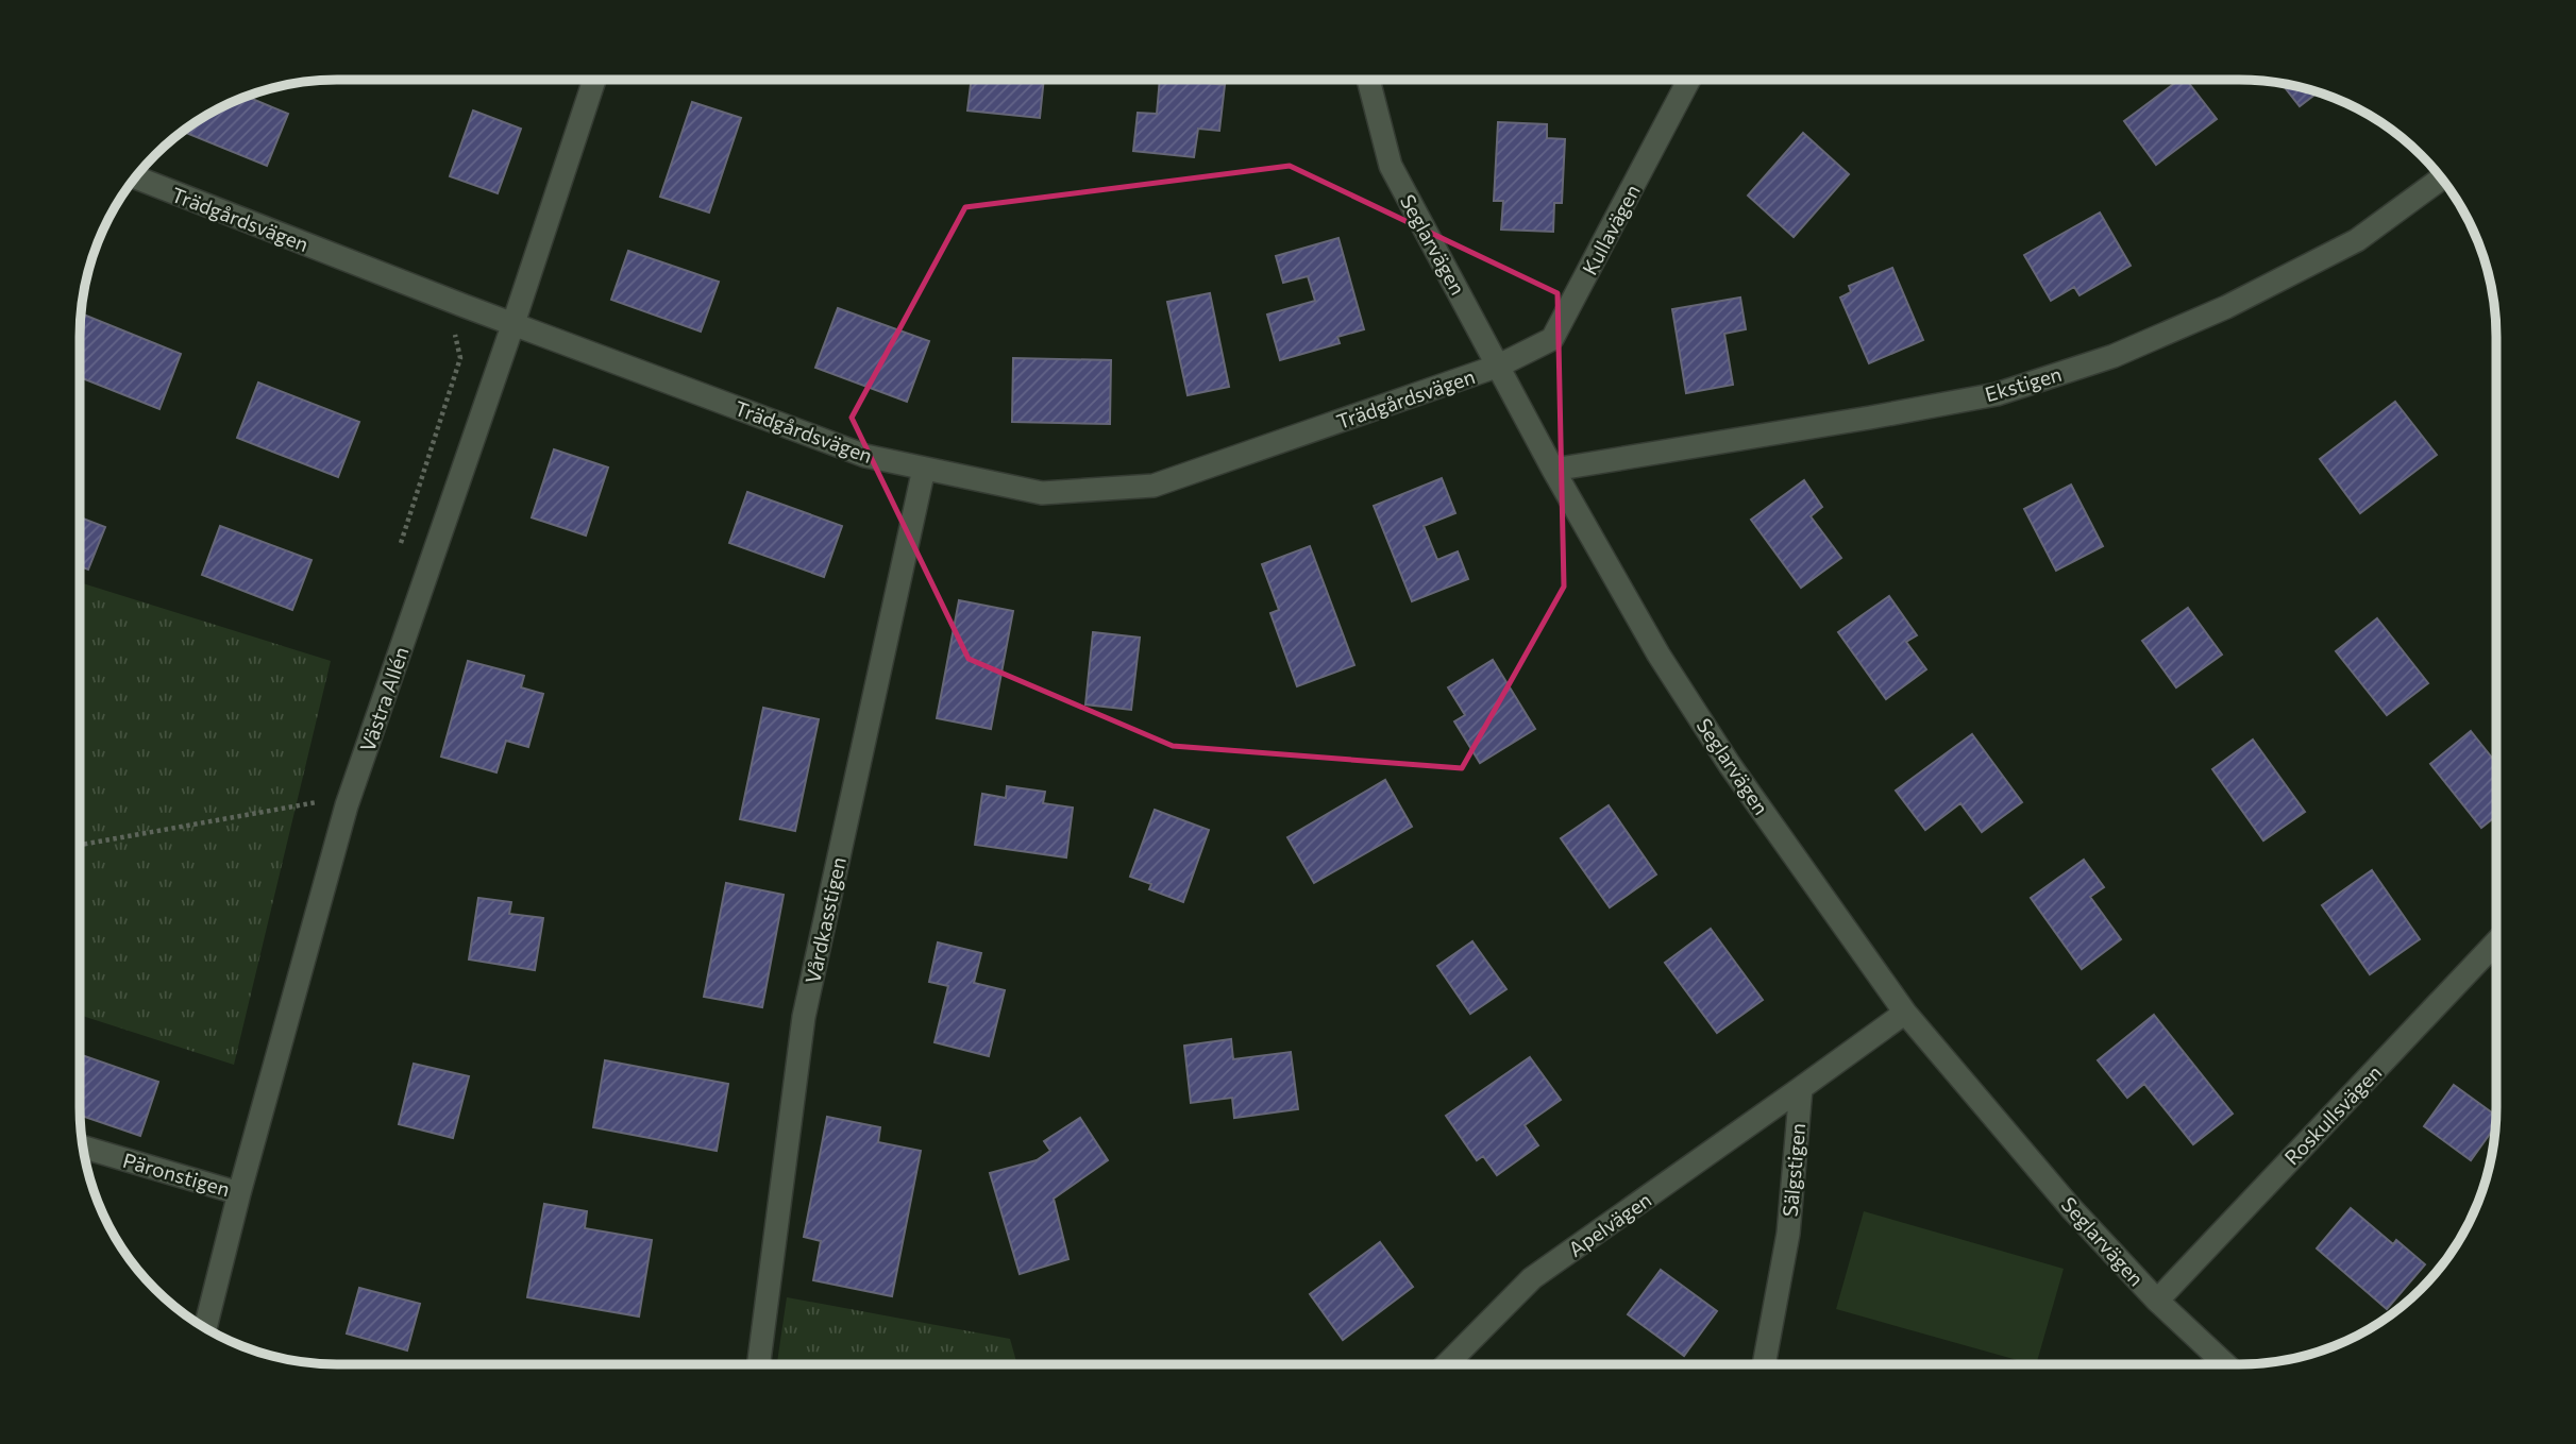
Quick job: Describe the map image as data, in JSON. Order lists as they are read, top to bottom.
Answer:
{
  "streets": {
    "street": [
      "Trädgårdsvägen",
      "Kullavägen",
      "Seglarvägen",
      "Ekstigen",
      "Västra Allén",
      "Vårdkasstigen",
      "Roskullsvägen",
      "Sälgstigen",
      "Päronstigen",
      "Apelvägen"
    ]
  },
  "crossings": [
    ["Trädgårdsvägen", "Kullavägen"],
    ["Trädgårdsvägen", "Seglarvägen"],
    ["Trädgårdsvägen", "Västra Allén"],
    ["Trädgårdsvägen", "Vårdkasstigen"],
    ["Kullavägen", "Seglarvägen"],
    ["Seglarvägen", "Ekstigen"],
    ["Seglarvägen", "Roskullsvägen"],
    ["Västra Allén", "Päronstigen"],
    ["Sälgstigen", "Apelvägen"]
  ]
}
